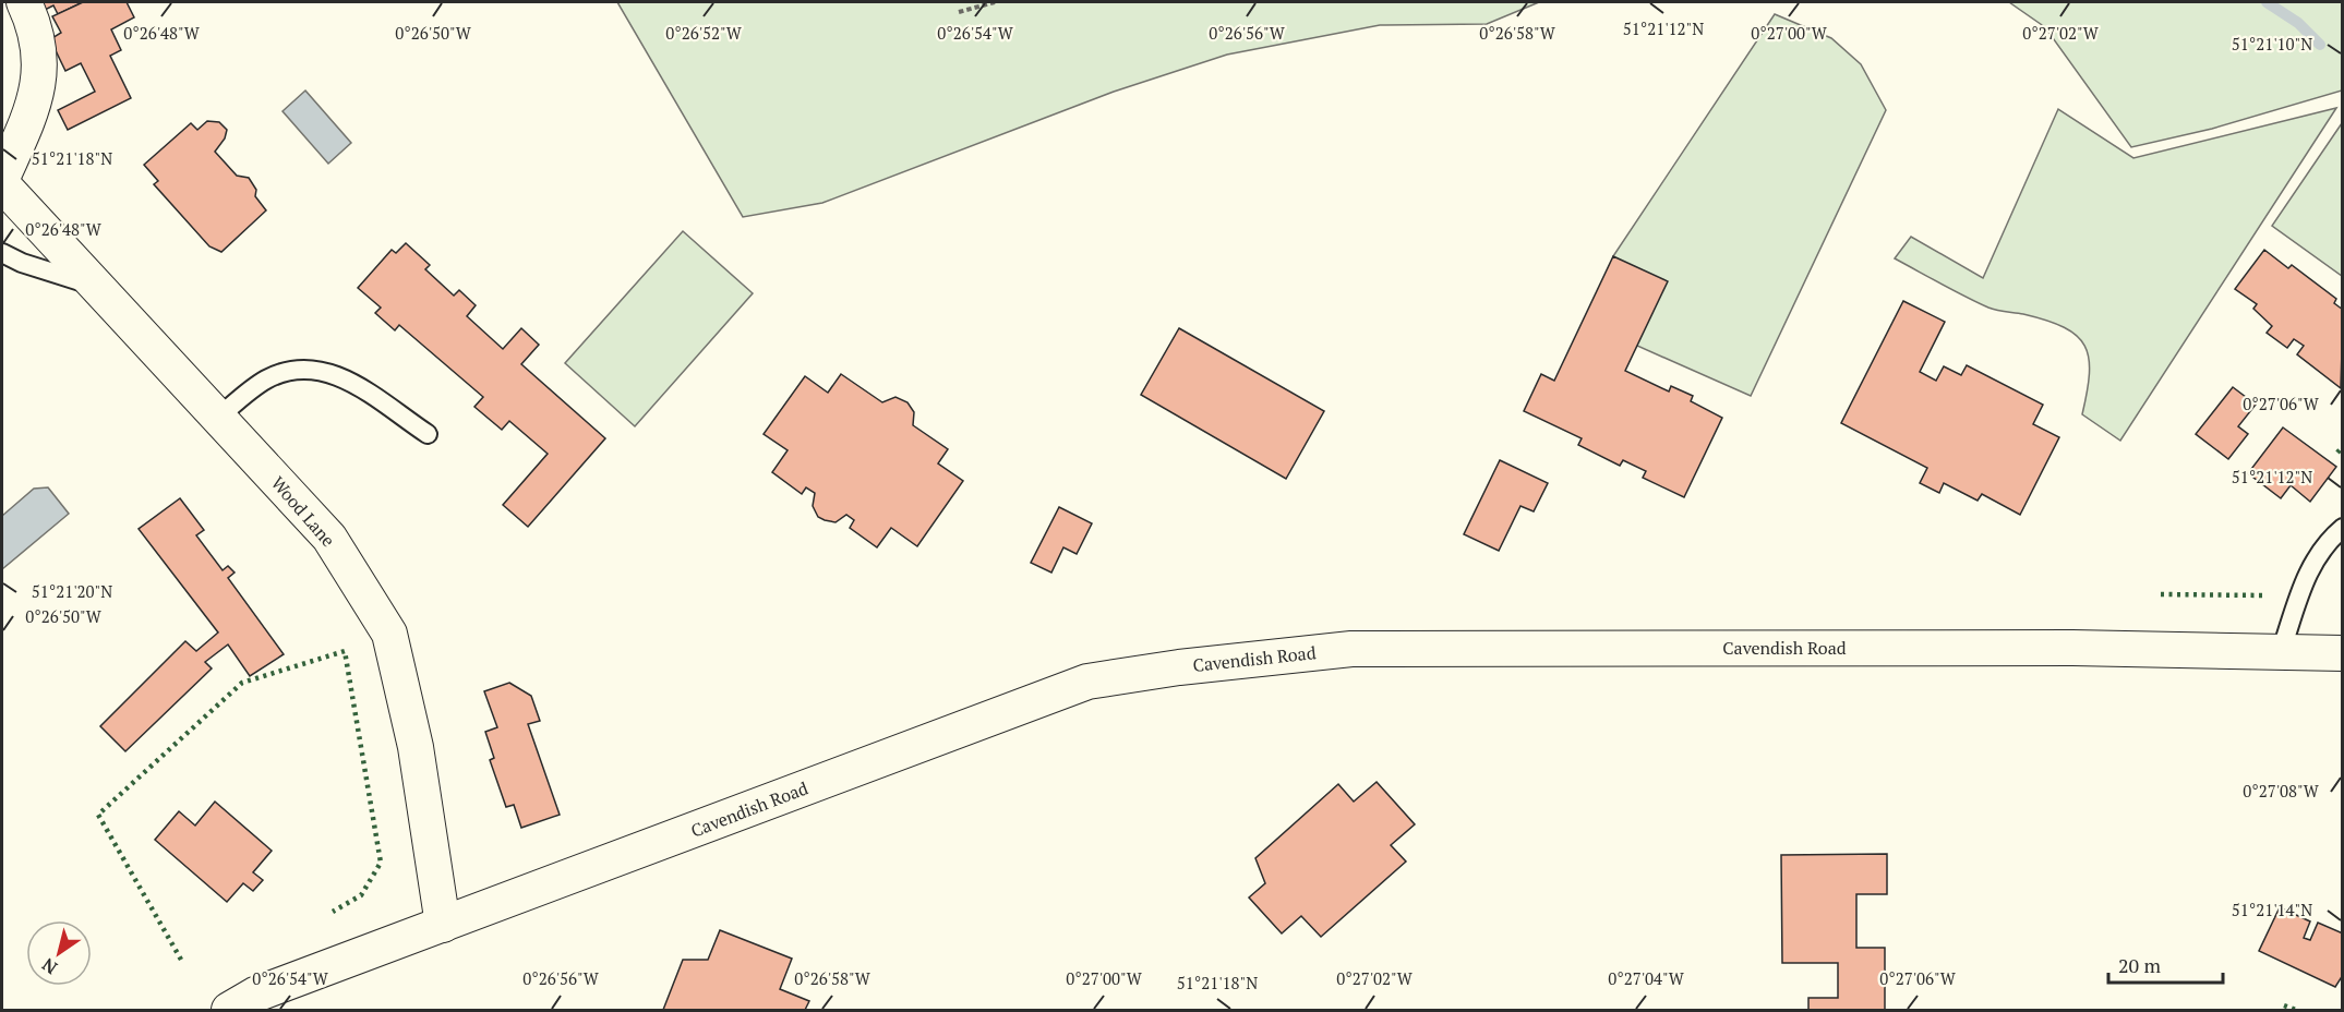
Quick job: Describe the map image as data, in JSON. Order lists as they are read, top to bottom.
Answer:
{
  "streets": {
    "street": ["Wood Lane", "Cavendish Road"]
  },
  "crossings": [
    ["Wood Lane", "Cavendish Road"]
  ],
  "scale_bar": "20 m",
  "north": "bottom left",
  "coordinates": [
    "51°21'12\"N",
    "0°26'48\"W",
    "0°26'50\"W",
    "0°26'52\"W",
    "0°26'54\"W",
    "0°26'56\"W",
    "0°26'58\"W",
    "0°27'00\"W",
    "0°27'02\"W",
    "51°21'10\"N",
    "51°21'18\"N",
    "0°27'06\"W",
    "51°21'20\"N",
    "0°27'08\"W",
    "51°21'14\"N",
    "0°27'04\"W"
  ]
}
